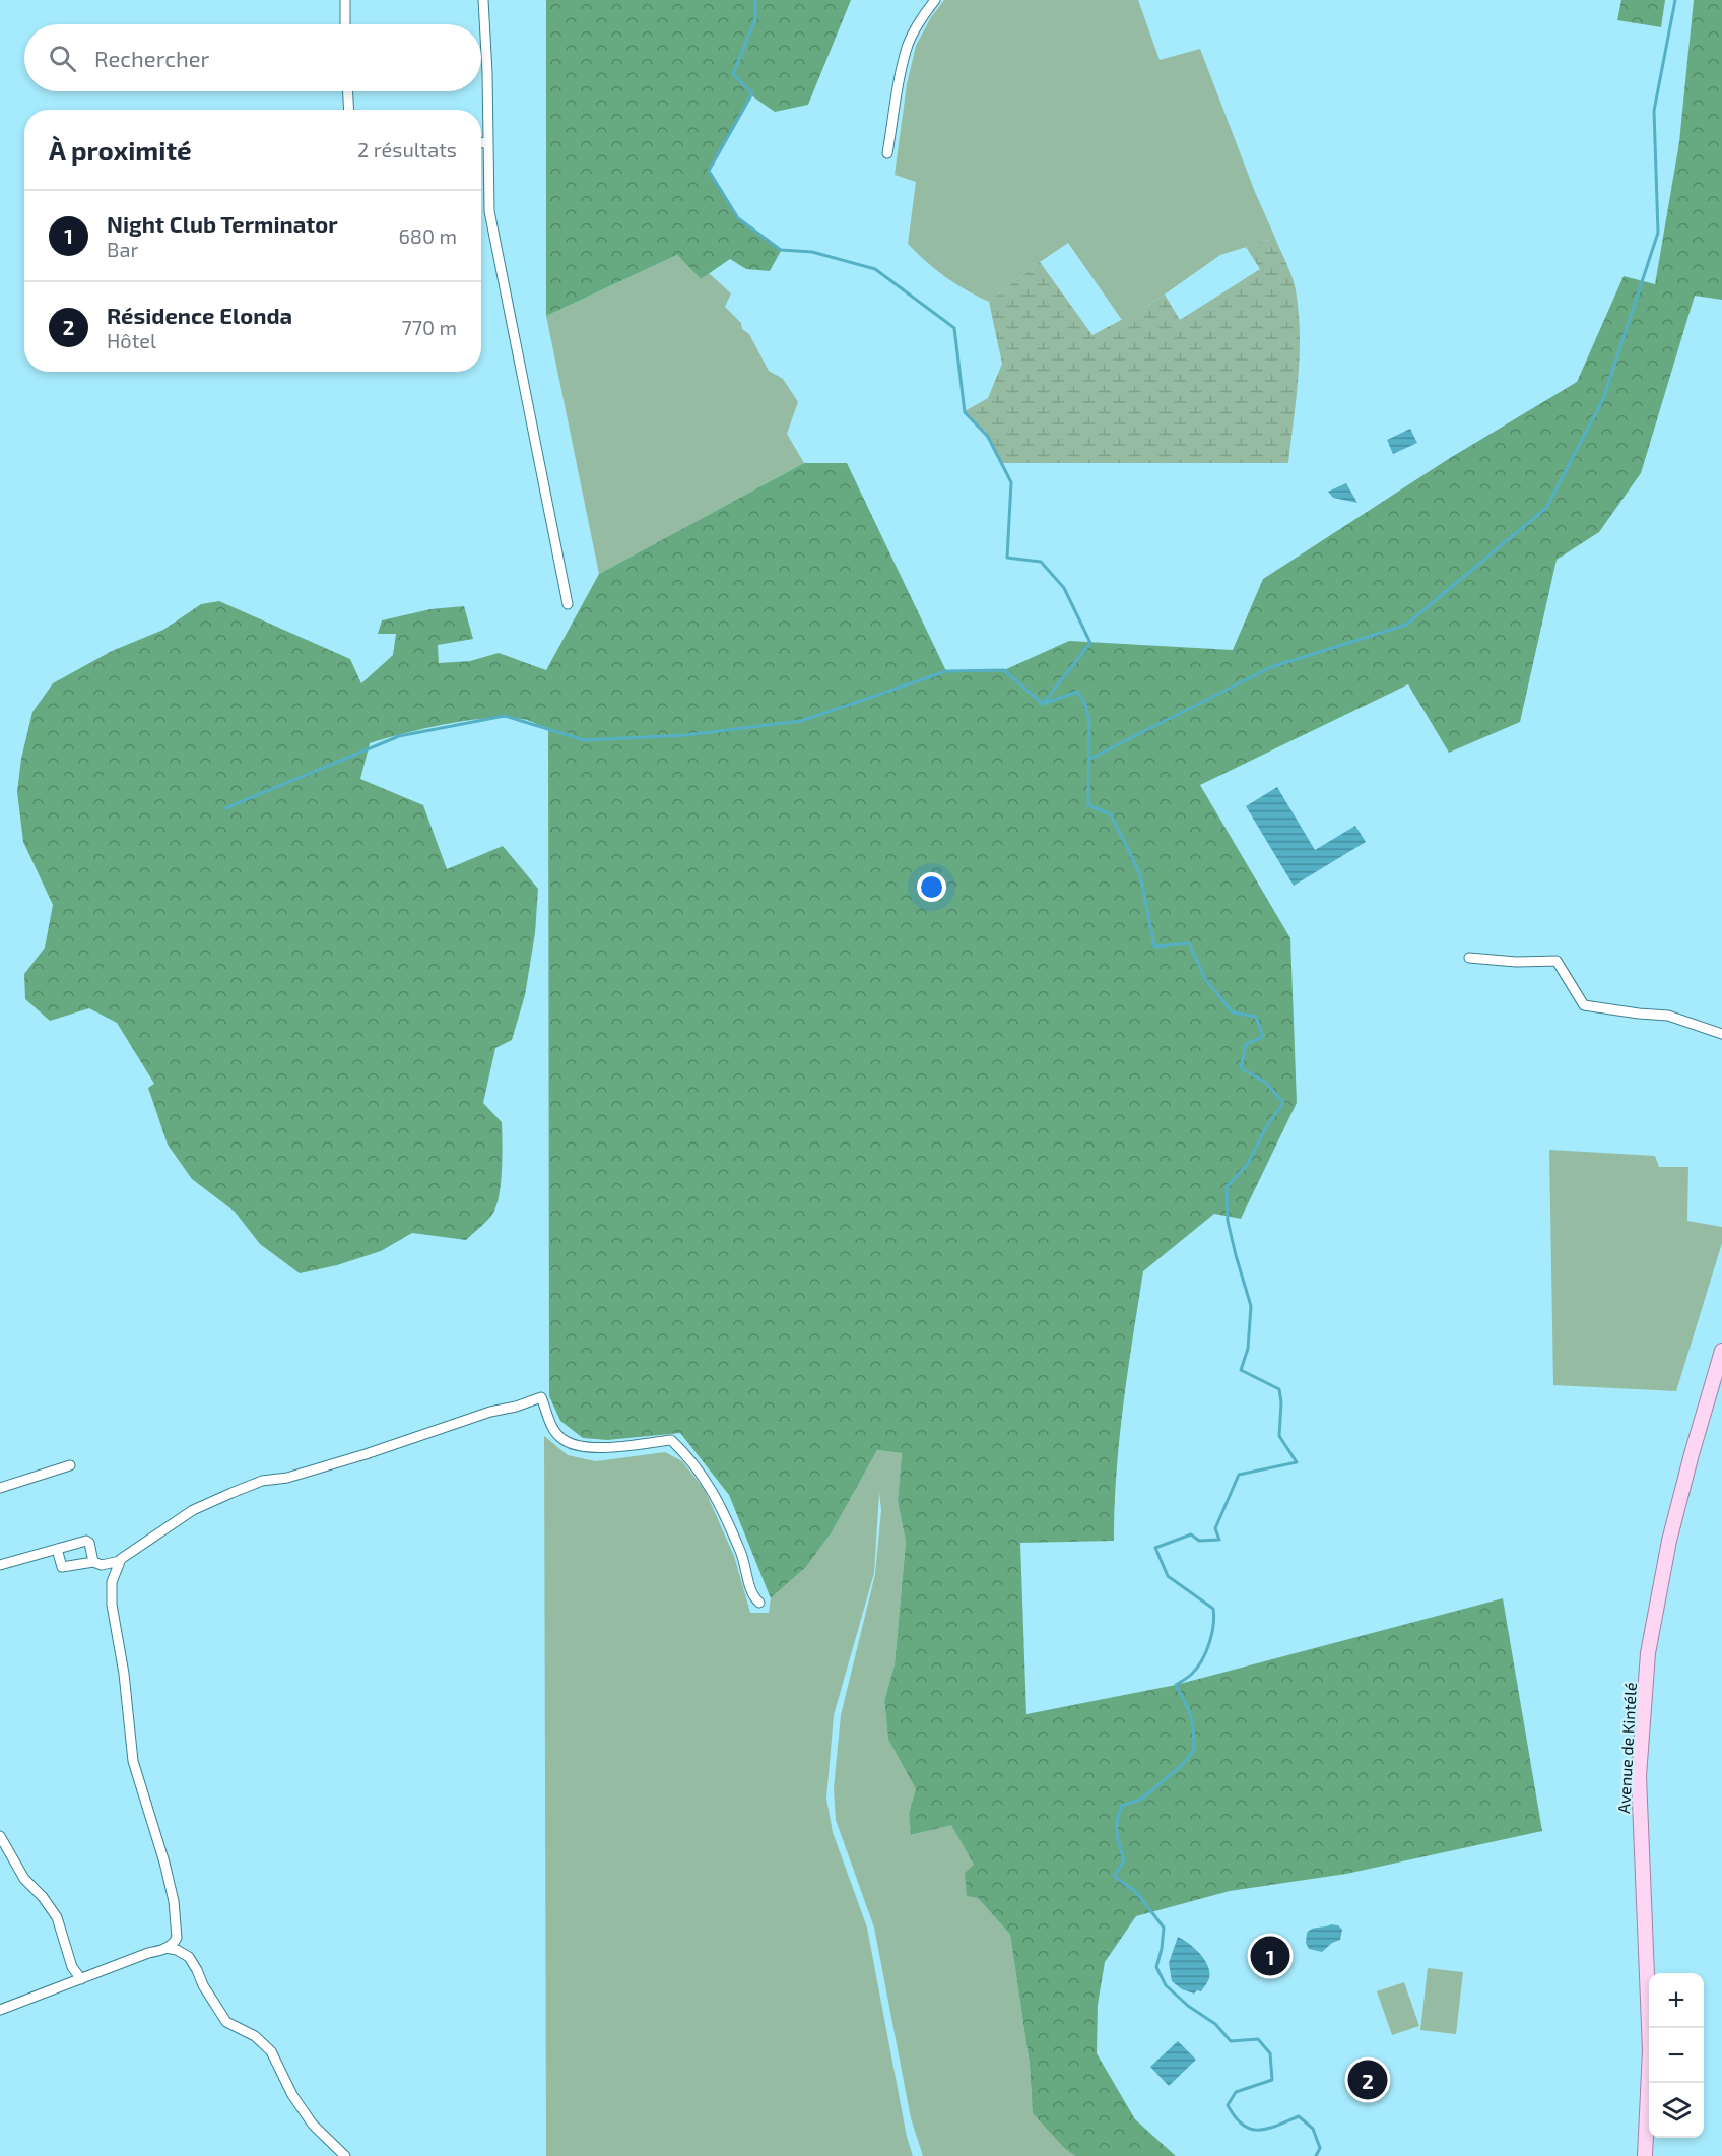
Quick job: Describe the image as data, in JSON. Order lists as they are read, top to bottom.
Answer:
{
  "streets": {
    "main road": ["Avenue de Kintélé"]
  },
  "page": {
    "search": "Rechercher",
    "heading": ["À proximité", "2 résultats"],
    "list": [
      {
        "mark": "1",
        "name": "Night Club Terminator",
        "note": "Bar",
        "value": "680 m"
      },
      {
        "mark": "2",
        "name": "Résidence Elonda",
        "note": "Hôtel",
        "value": "770 m"
      }
    ],
    "pins": ["1", "2"],
    "map_buttons": ["+", "−"]
  }
}
